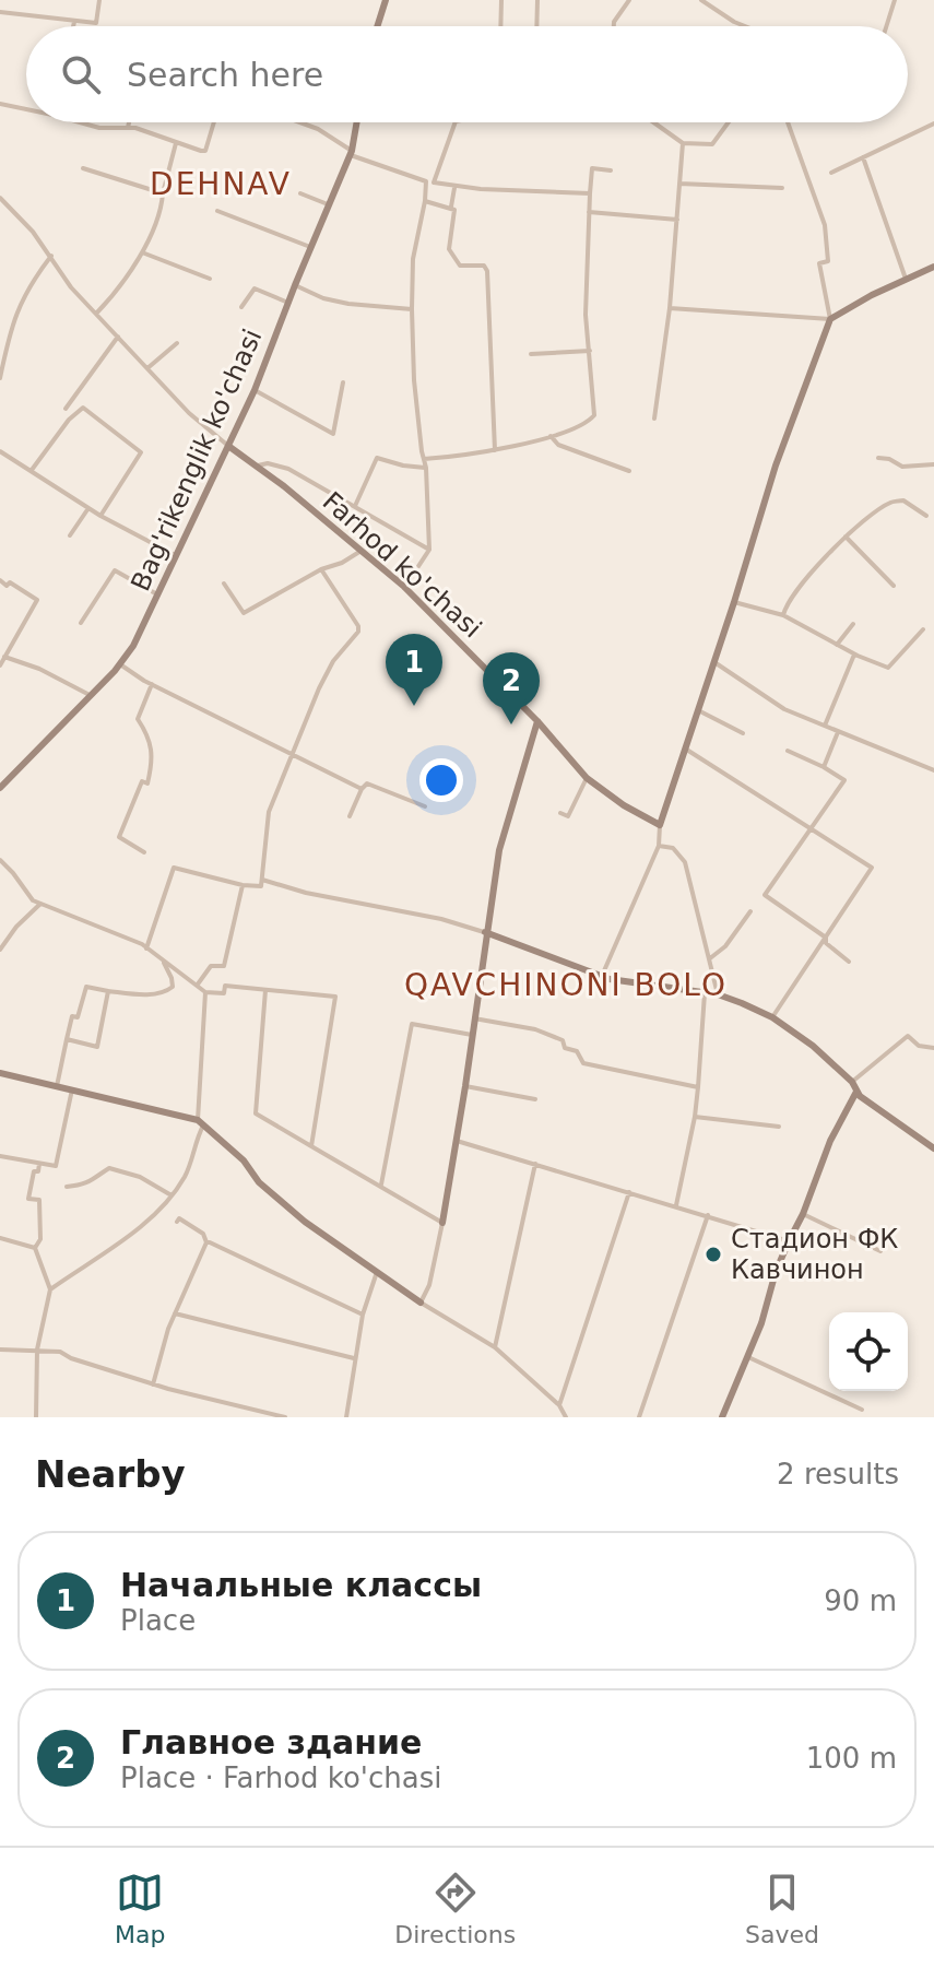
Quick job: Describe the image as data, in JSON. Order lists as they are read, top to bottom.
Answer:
{
  "streets": {
    "street": ["Bag'rikenglik ko'chasi", "Farhod ko'chasi"]
  },
  "crossings": [
    ["Bag'rikenglik ko'chasi", "Farhod ko'chasi"]
  ],
  "districts": ["DEHNAV", "QAVCHINONI BOLO"],
  "places": ["Стадион ФК Кавчинон"],
  "page": {
    "search": "Search here",
    "pins": ["1", "2"],
    "heading": ["Nearby", "2 results"],
    "list": [
      {
        "mark": "1",
        "name": "Начальные классы",
        "note": "Place",
        "value": "90 m"
      },
      {
        "mark": "2",
        "name": "Главное здание",
        "note": "Place · Farhod ko'chasi",
        "value": "100 m"
      }
    ],
    "nav": ["Map", "Directions", "Saved"]
  }
}
